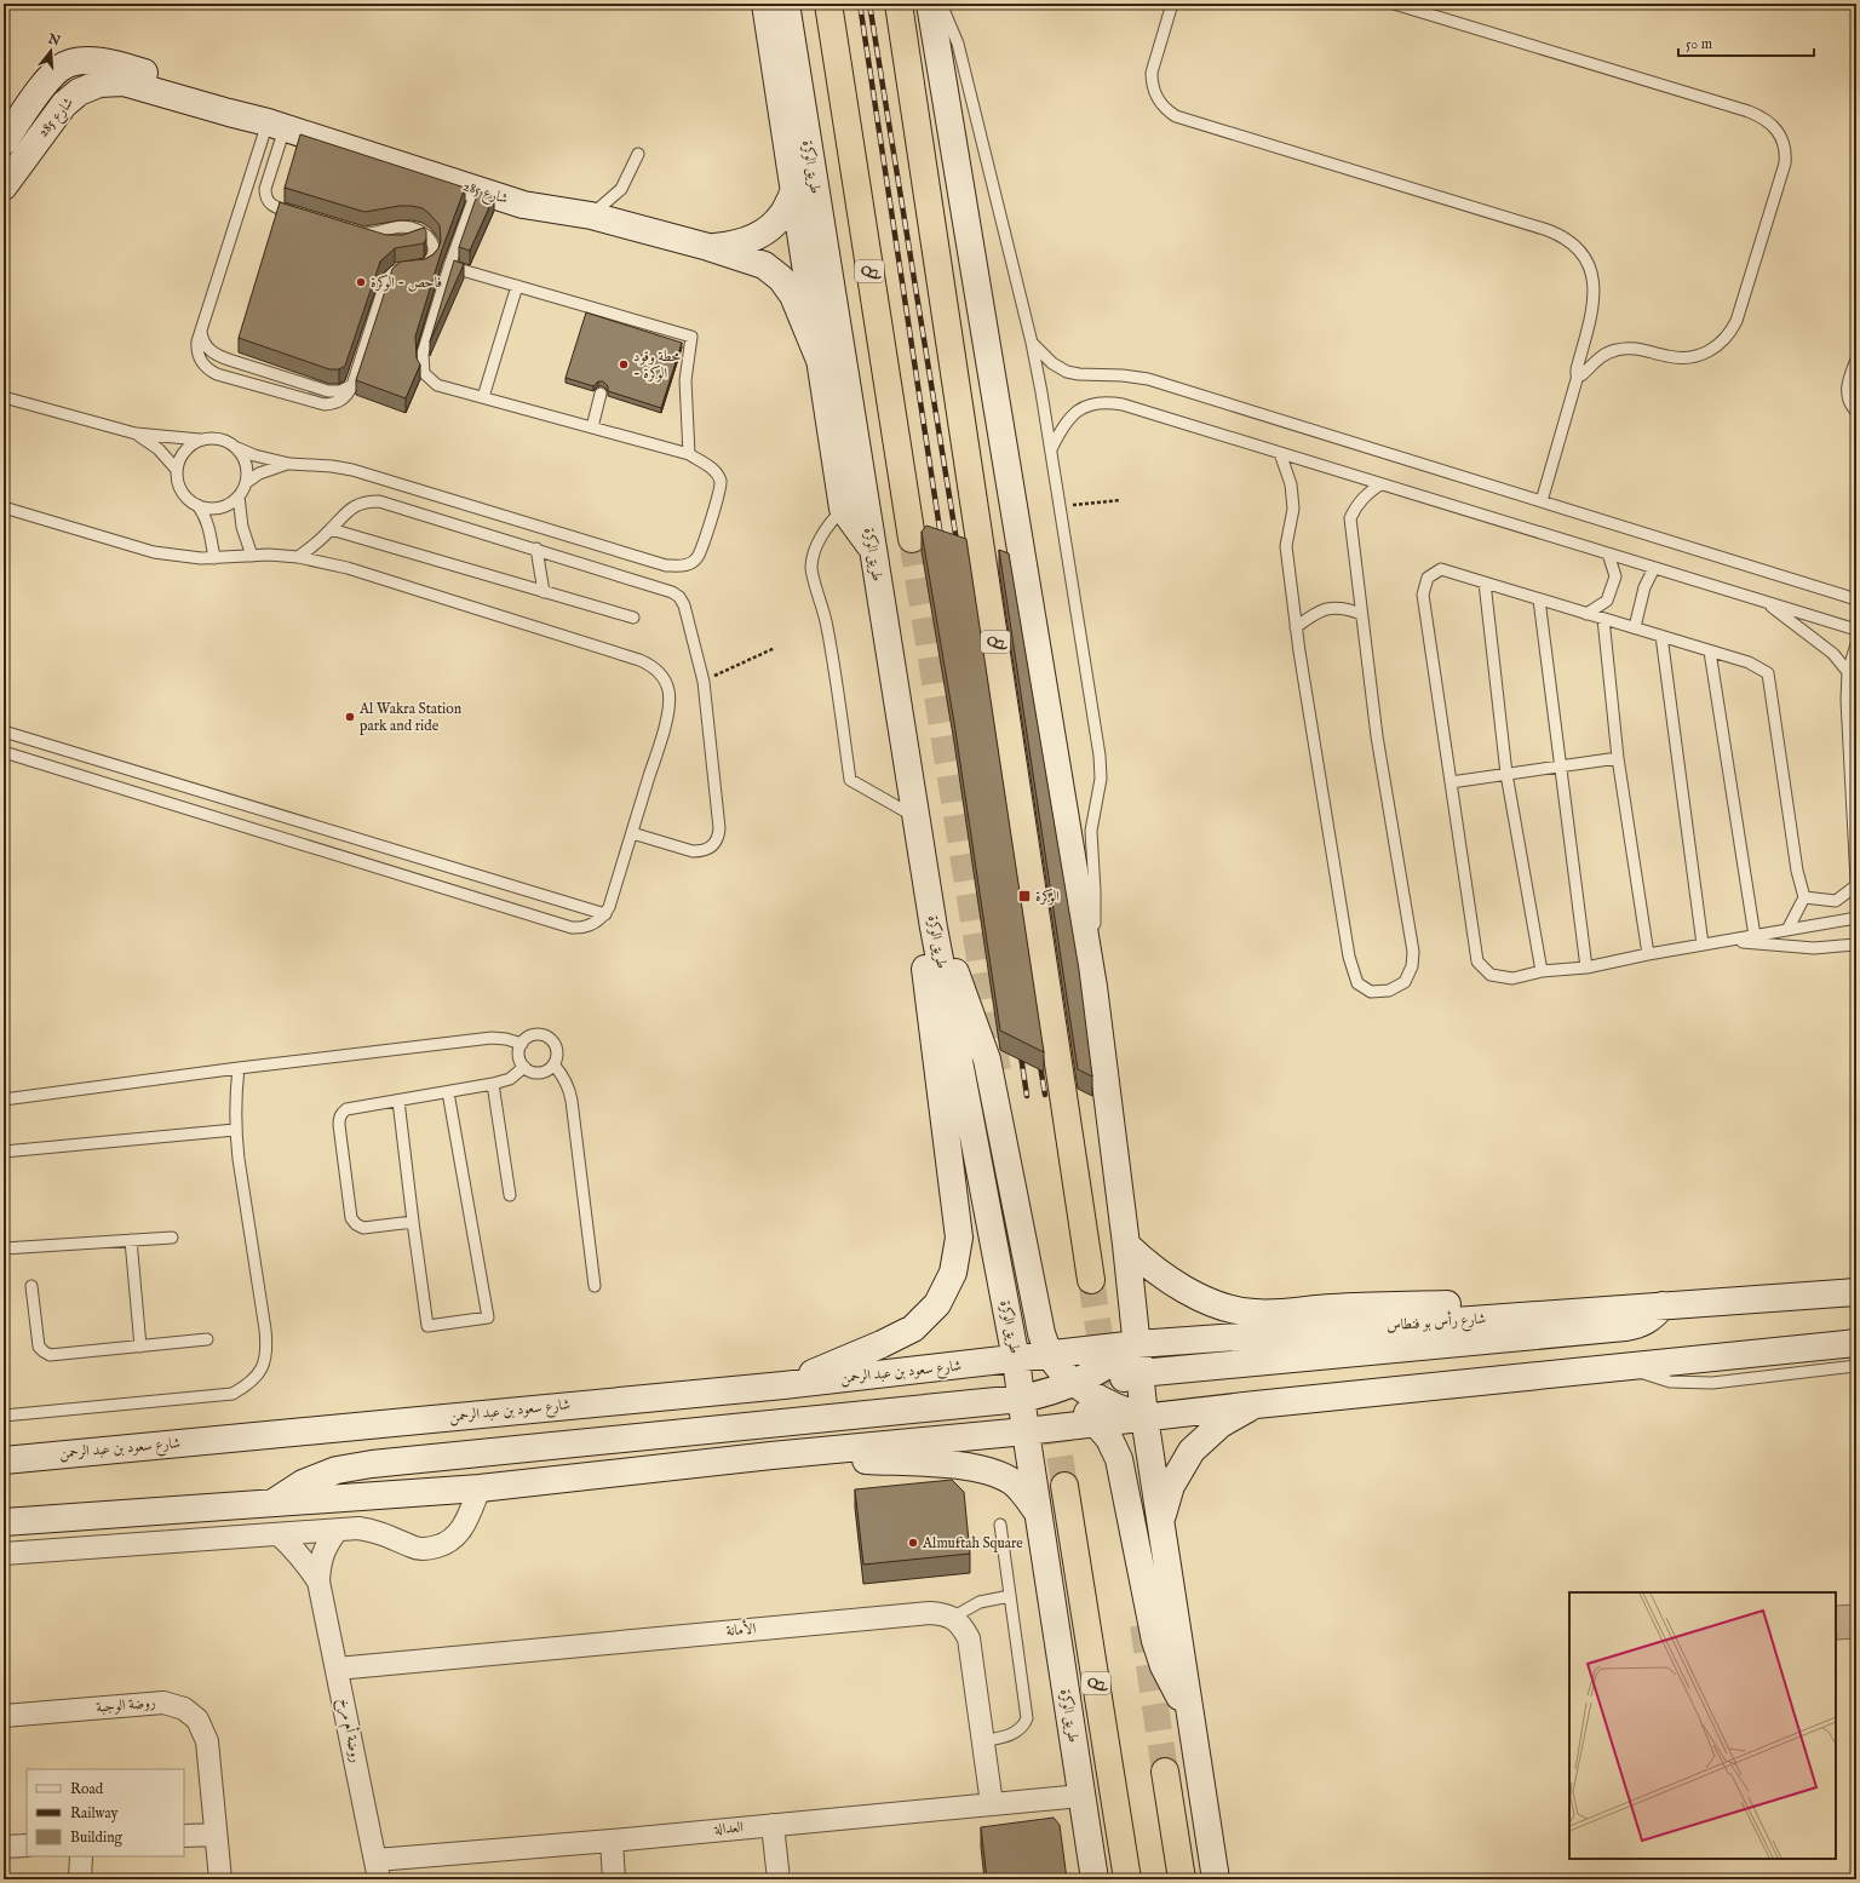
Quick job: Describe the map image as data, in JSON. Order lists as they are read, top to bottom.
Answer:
{
  "streets": {
    "highway": ["Q7"],
    "main road": [
      "شارع 285",
      "طريق الوكرة",
      "شارع رأس بو فنطاس",
      "شارع سعود بن عبد الرحمن"
    ],
    "street": [
      "الأمانة",
      "روضة الوجبة",
      "روضة أم مرخ",
      "العدالة"
    ]
  },
  "crossings": [
    ["طريق الوكرة", "شارع رأس بو فنطاس"],
    ["طريق الوكرة", "شارع سعود بن عبد الرحمن"],
    ["طريق الوكرة", "العدالة"],
    ["شارع رأس بو فنطاس", "شارع سعود بن عبد الرحمن"],
    ["الأمانة", "روضة أم مرخ"],
    ["روضة أم مرخ", "العدالة"]
  ],
  "places": {
    "other": [
      "فاحص - الوكرة",
      "محطة وقود - الوكرة",
      "Al Wakra Station park and ride",
      "Almuftah Square"
    ],
    "transit": ["الوكرة"]
  },
  "legend": ["Road", "Railway", "Building"],
  "scale_bar": "50 m",
  "north": "top"
}
